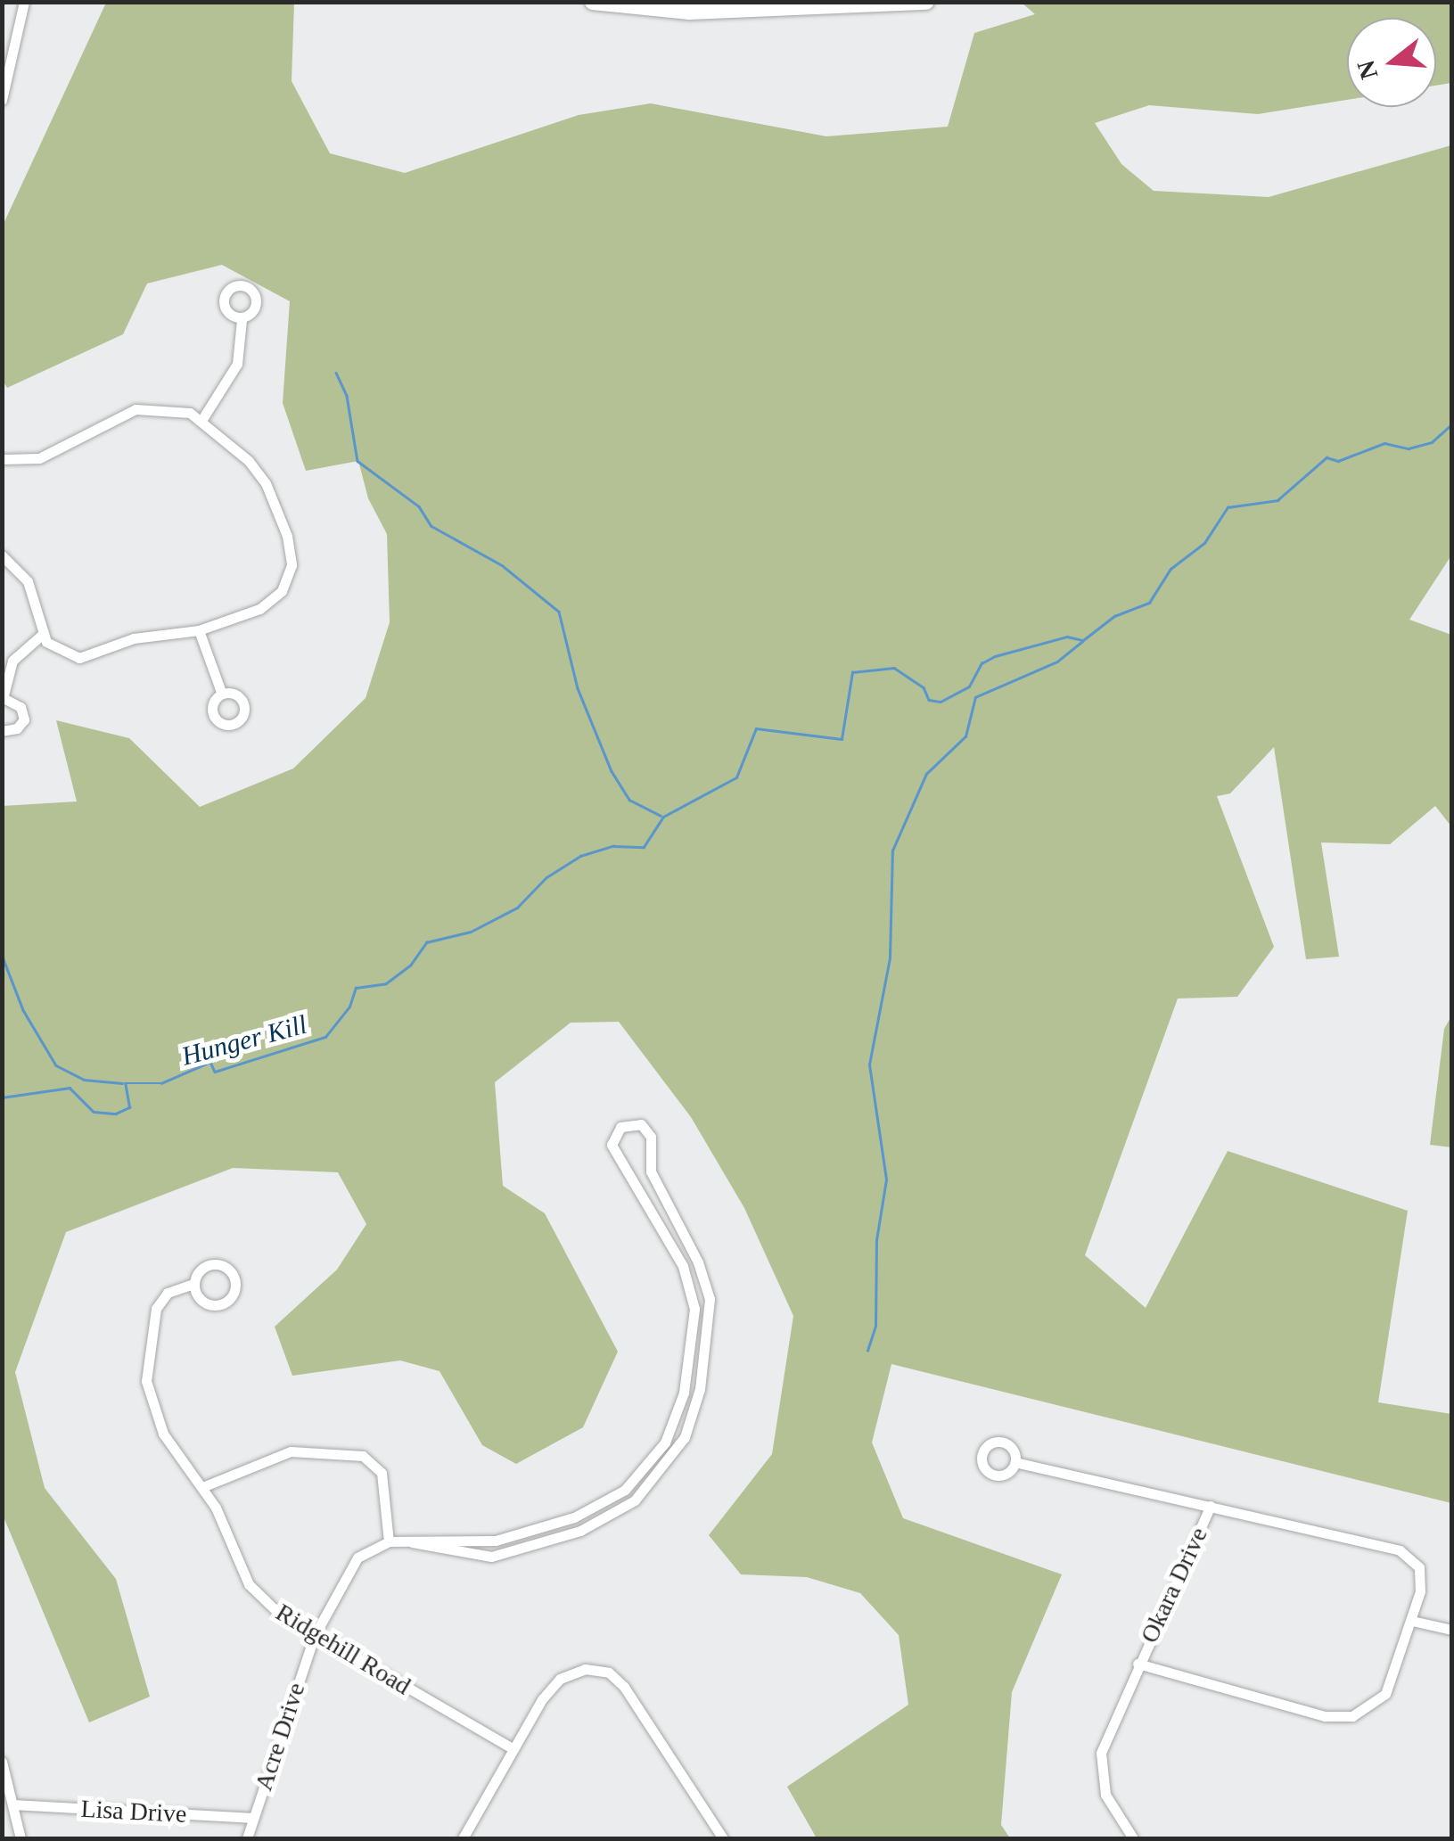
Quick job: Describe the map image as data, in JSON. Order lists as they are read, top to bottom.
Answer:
{
  "streets": {
    "street": [
      "Okara Drive",
      "Ridgehill Road",
      "Acre Drive",
      "Lisa Drive"
    ]
  },
  "crossings": [
    ["Ridgehill Road", "Acre Drive"],
    ["Acre Drive", "Lisa Drive"]
  ],
  "water": ["Hunger Kill"],
  "north": "left"
}
